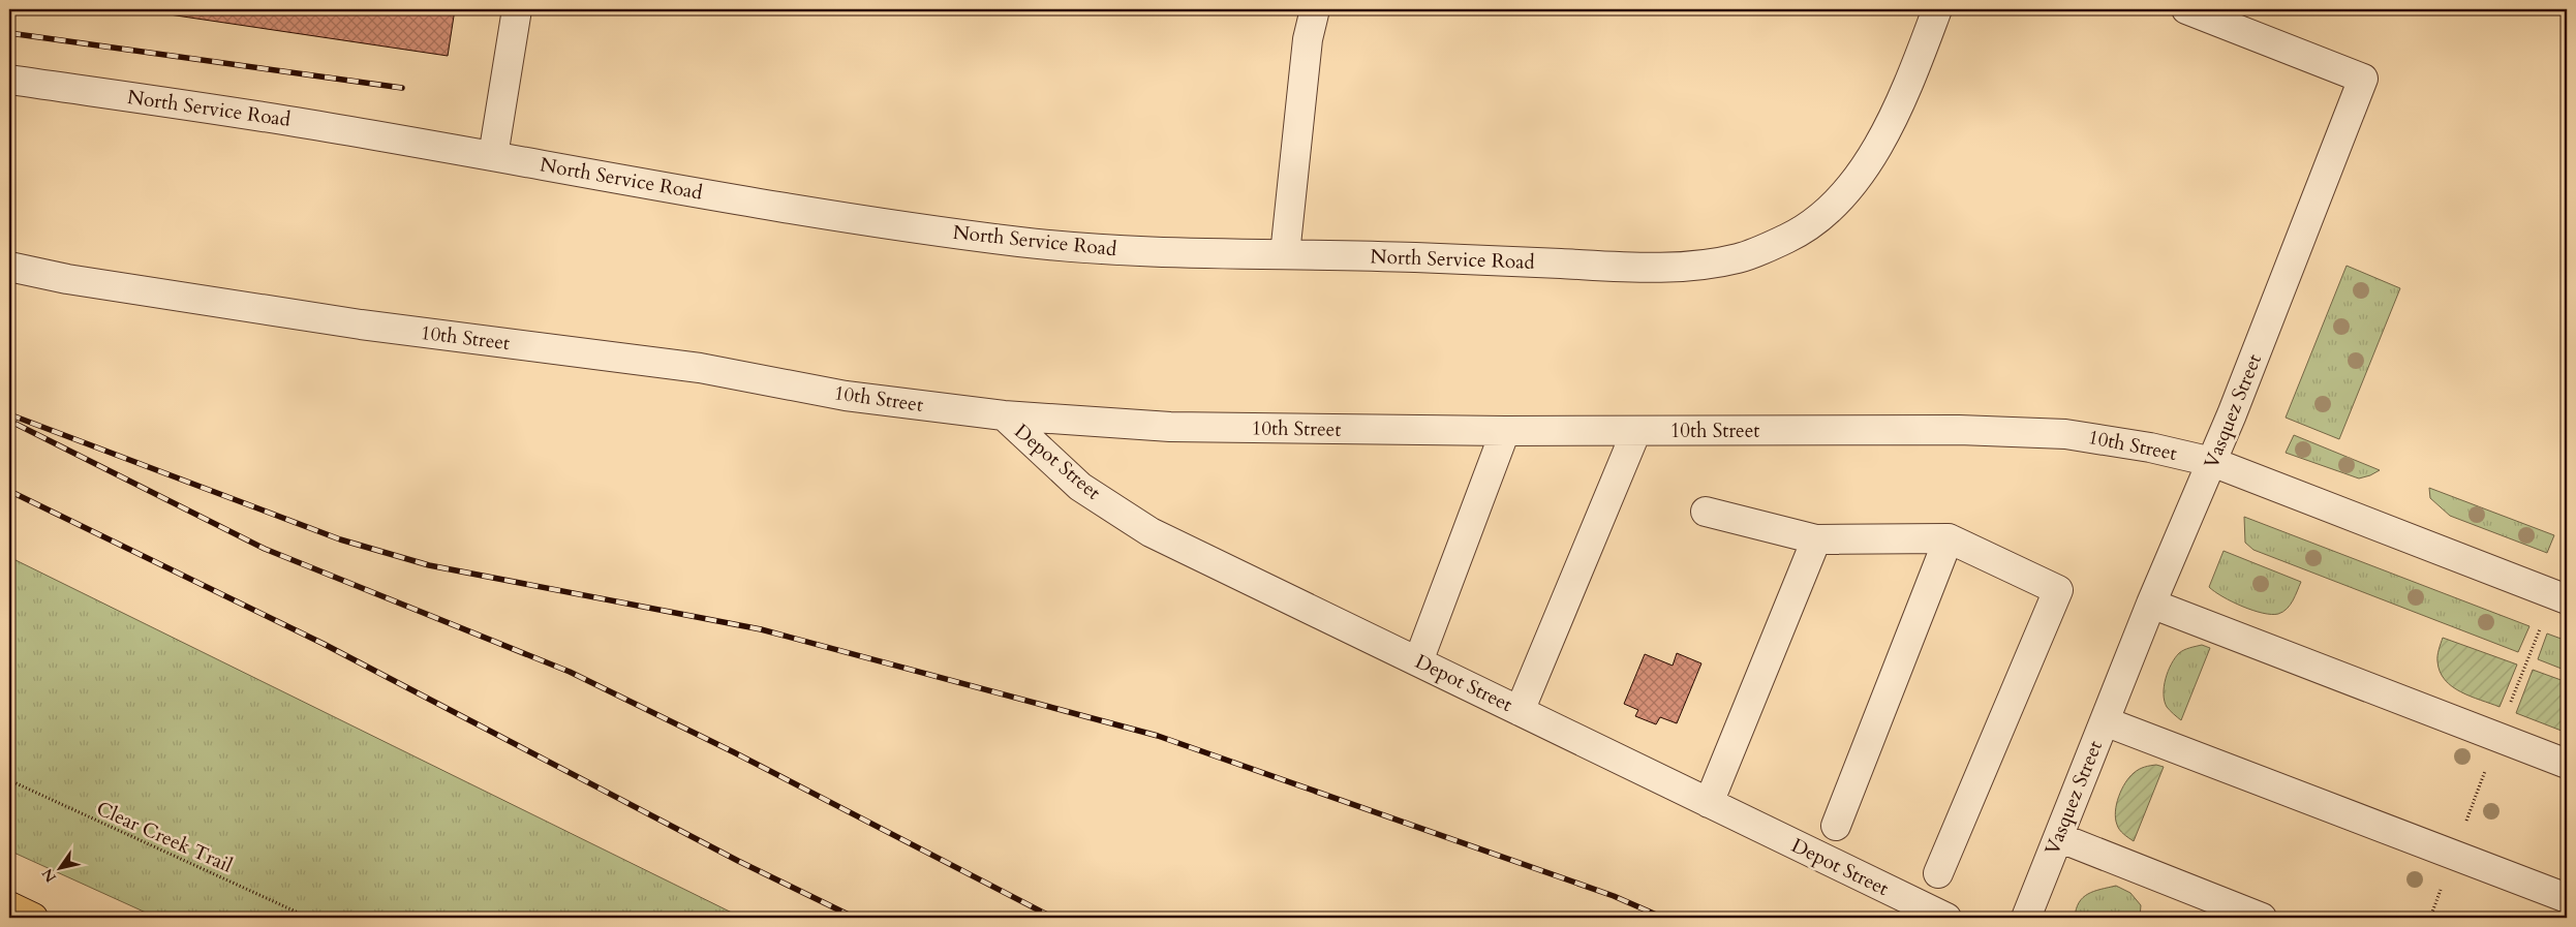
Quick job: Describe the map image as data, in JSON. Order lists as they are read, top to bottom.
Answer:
{
  "streets": {
    "street": [
      "North Service Road",
      "10th Street",
      "Vasquez Street",
      "Depot Street"
    ],
    "path": ["Clear Creek Trail"]
  },
  "crossings": [
    ["10th Street", "Vasquez Street"],
    ["10th Street", "Depot Street"]
  ],
  "north": "bottom left"
}
